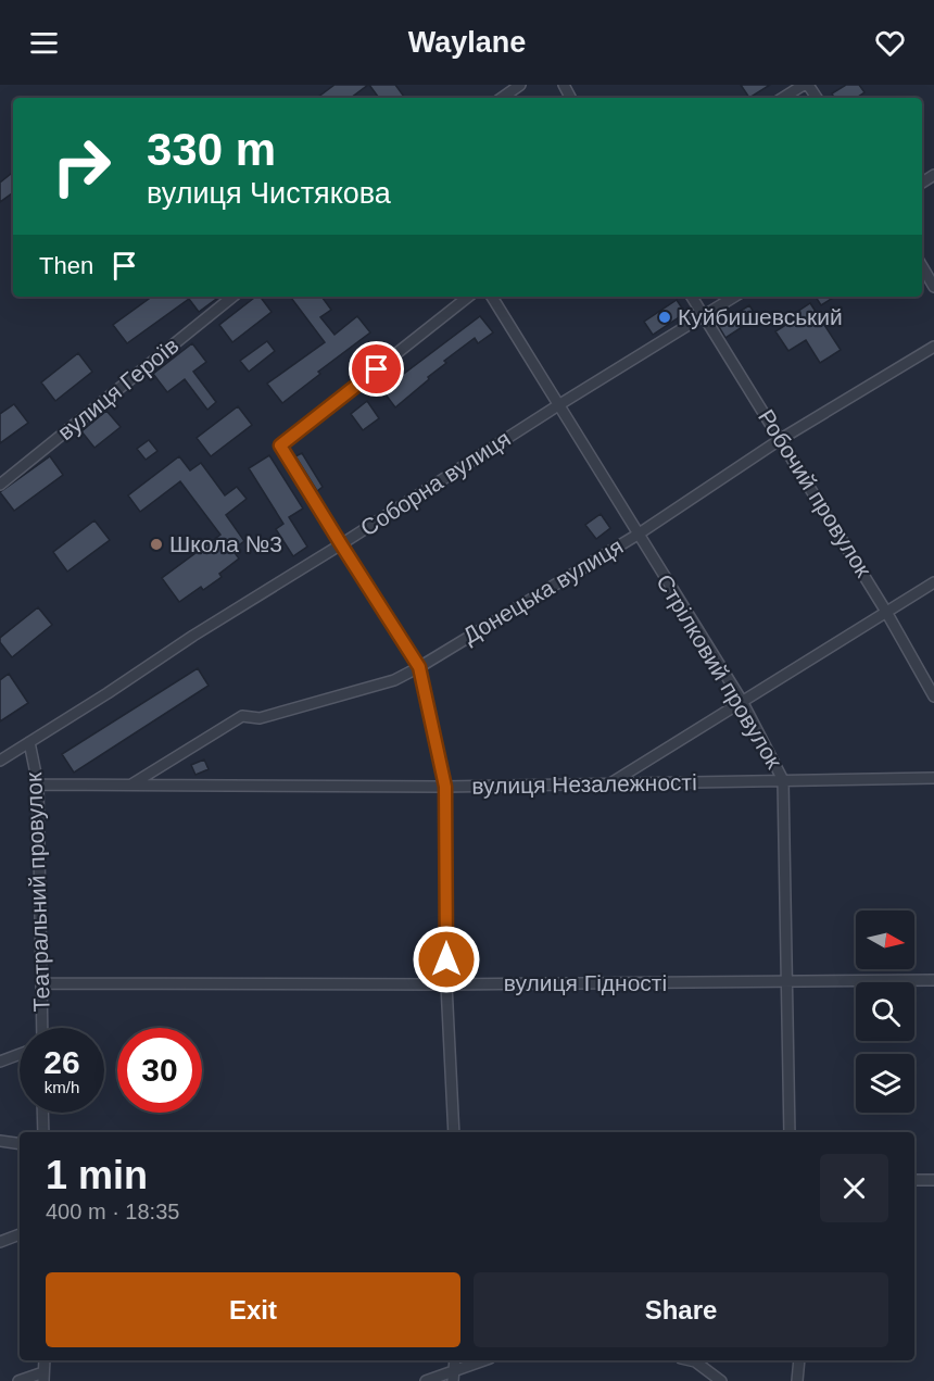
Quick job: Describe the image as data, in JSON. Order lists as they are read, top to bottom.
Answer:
{
  "streets": {
    "street": [
      "вулиця Героїв",
      "Соборна вулиця",
      "Робочий провулок",
      "Донецька вулиця",
      "Стрілковий провулок",
      "вулиця Незалежності",
      "Театральний провулок",
      "вулиця Гідності"
    ]
  },
  "crossings": [
    ["Соборна вулиця", "Робочий провулок"],
    ["Соборна вулиця", "Стрілковий провулок"],
    ["Соборна вулиця", "Театральний провулок"],
    ["Робочий провулок", "Донецька вулиця"],
    ["Донецька вулиця", "Стрілковий провулок"],
    ["Донецька вулиця", "вулиця Незалежності"],
    ["Стрілковий провулок", "вулиця Незалежності"],
    ["Стрілковий провулок", "вулиця Гідності"],
    ["вулиця Незалежності", "Театральний провулок"],
    ["Театральний провулок", "вулиця Гідності"]
  ],
  "places": ["Куйбишевський", "Школа №3"],
  "north": "right",
  "page": {
    "header": "Waylane",
    "turn": ["330 m", "вулиця Чистякова"],
    "then": "Then",
    "speed": "26 km/h",
    "limit": "30",
    "heading": ["1 min", "400 m · 18:35"],
    "buttons": ["Exit", "Share"]
  }
}
